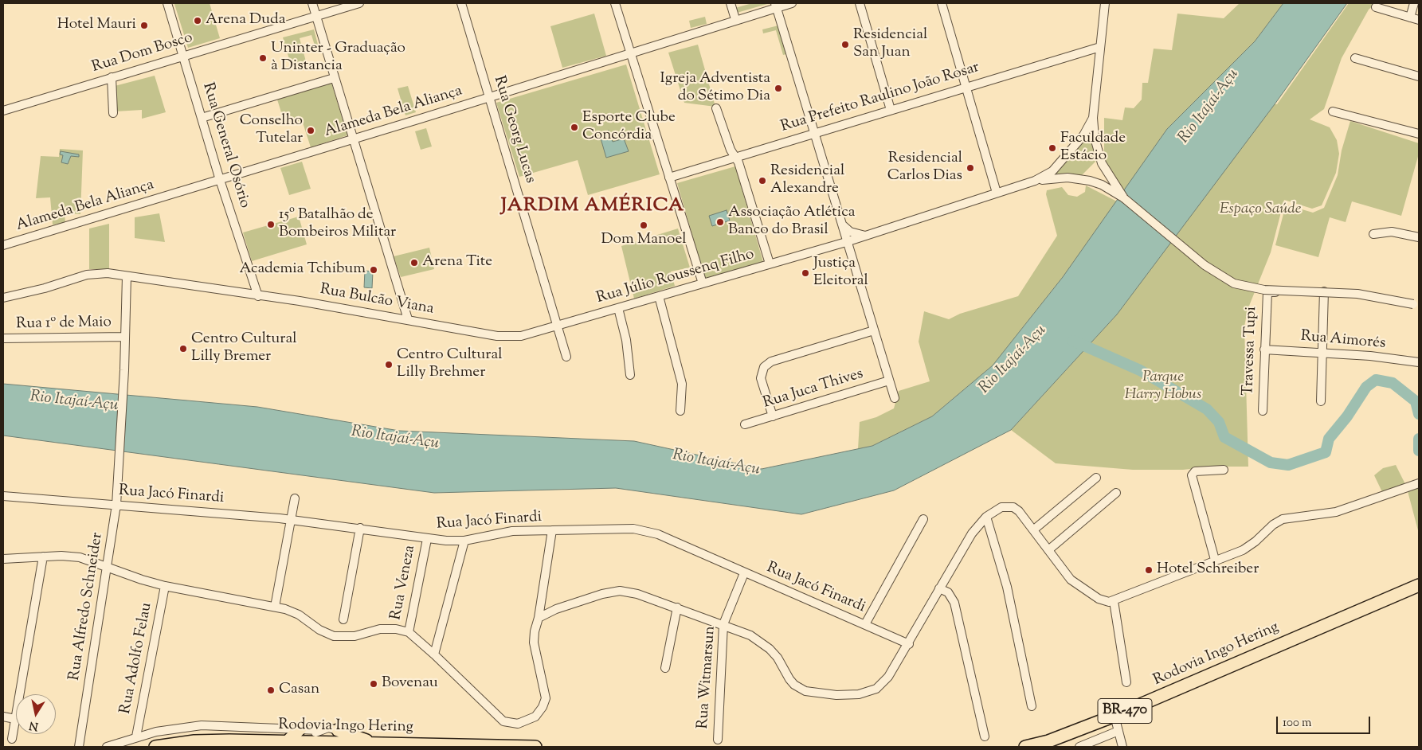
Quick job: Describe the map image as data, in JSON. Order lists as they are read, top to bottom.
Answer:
{
  "streets": {
    "highway": ["Rodovia Ingo Hering", "BR-470"],
    "street": [
      "Rua Dom Bosco",
      "Rua Prefeito Raulino João Rosar",
      "Alameda Bela Aliança",
      "Rua Georg Lucas",
      "Rua General Osório",
      "Rua Júlio Roussenq Filho",
      "Rua Bulcão Viana",
      "Rua 1º de Maio",
      "Rua Aimorés",
      "Travessa Tupi",
      "Rua Juca Thives",
      "Rua Jacó Finardi",
      "Rua Veneza",
      "Rua Alfredo Schneider",
      "Rua Adolfo Felau",
      "Rua Witmarsun"
    ]
  },
  "crossings": [
    ["Rua Dom Bosco", "Rua General Osório"],
    ["Alameda Bela Aliança", "Rua Georg Lucas"],
    ["Alameda Bela Aliança", "Rua General Osório"],
    ["Rua Georg Lucas", "Rua Júlio Roussenq Filho"],
    ["Rua Georg Lucas", "Rua Bulcão Viana"],
    ["Rua General Osório", "Rua Bulcão Viana"],
    ["Rua Júlio Roussenq Filho", "Rua Bulcão Viana"],
    ["Rua Bulcão Viana", "Rua Alfredo Schneider"],
    ["Rua 1º de Maio", "Rua Alfredo Schneider"],
    ["Rua Aimorés", "Travessa Tupi"],
    ["Rua Jacó Finardi", "Rua Veneza"],
    ["Rua Jacó Finardi", "Rua Alfredo Schneider"],
    ["Rua Jacó Finardi", "Rua Witmarsun"]
  ],
  "districts": ["JARDIM AMÉRICA"],
  "water": ["Rio Itajaí-Açu"],
  "parks": ["Espaço Saúde", "Parque Harry Hobus"],
  "places": [
    "Arena Duda",
    "Hotel Mauri",
    "Residencial San Juan",
    "Uninter - Graduação à Distancia",
    "Igreja Adventista do Sétimo Dia",
    "Esporte Clube Concórdia",
    "Conselho Tutelar",
    "Faculdade Estácio",
    "Residencial Carlos Dias",
    "Residencial Alexandre",
    "Associação Atlética Banco do Brasil",
    "15º Batalhão de Bombeiros Militar",
    "Dom Manoel",
    "Arena Tite",
    "Academia Tchibum",
    "Justiça Eleitoral",
    "Centro Cultural Lilly Bremer",
    "Centro Cultural Lilly Brehmer",
    "Hotel Schreiber",
    "Bovenau",
    "Casan"
  ],
  "scale_bar": "100 m",
  "north": "bottom"
}
